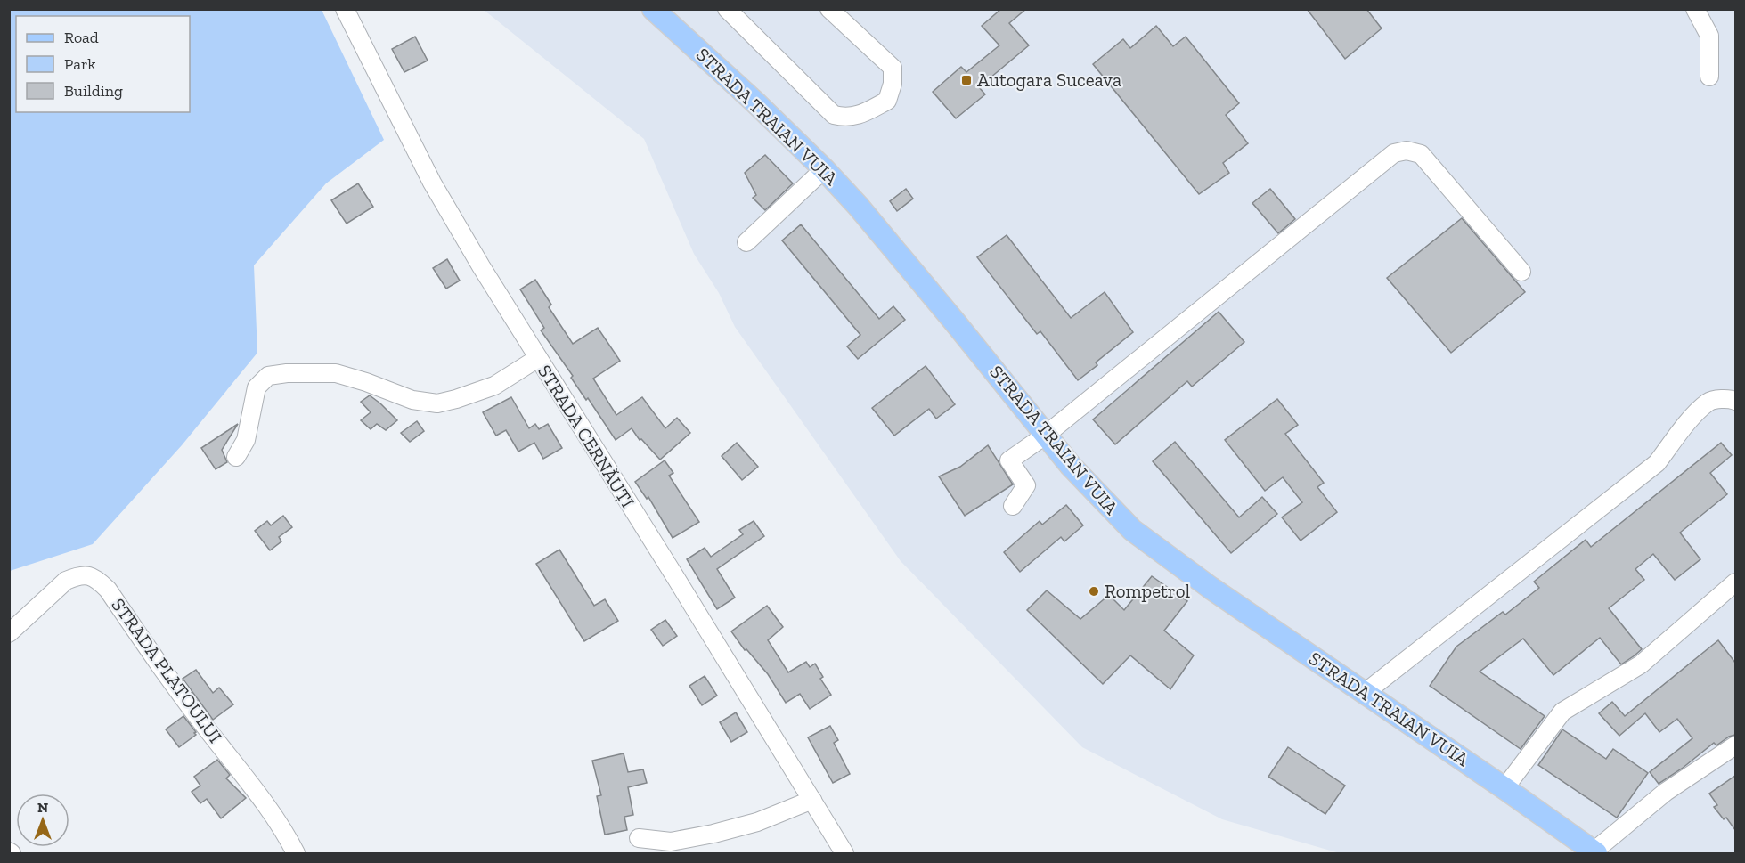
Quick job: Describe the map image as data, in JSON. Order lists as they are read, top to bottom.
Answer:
{
  "streets": {
    "main road": ["STRADA TRAIAN VUIA"],
    "street": ["STRADA CERNĂUȚI", "STRADA PLATOULUI"]
  },
  "places": {
    "transit": ["Autogara Suceava"],
    "other": ["Rompetrol"]
  },
  "legend": ["Road", "Park", "Building"],
  "north": "top"
}
